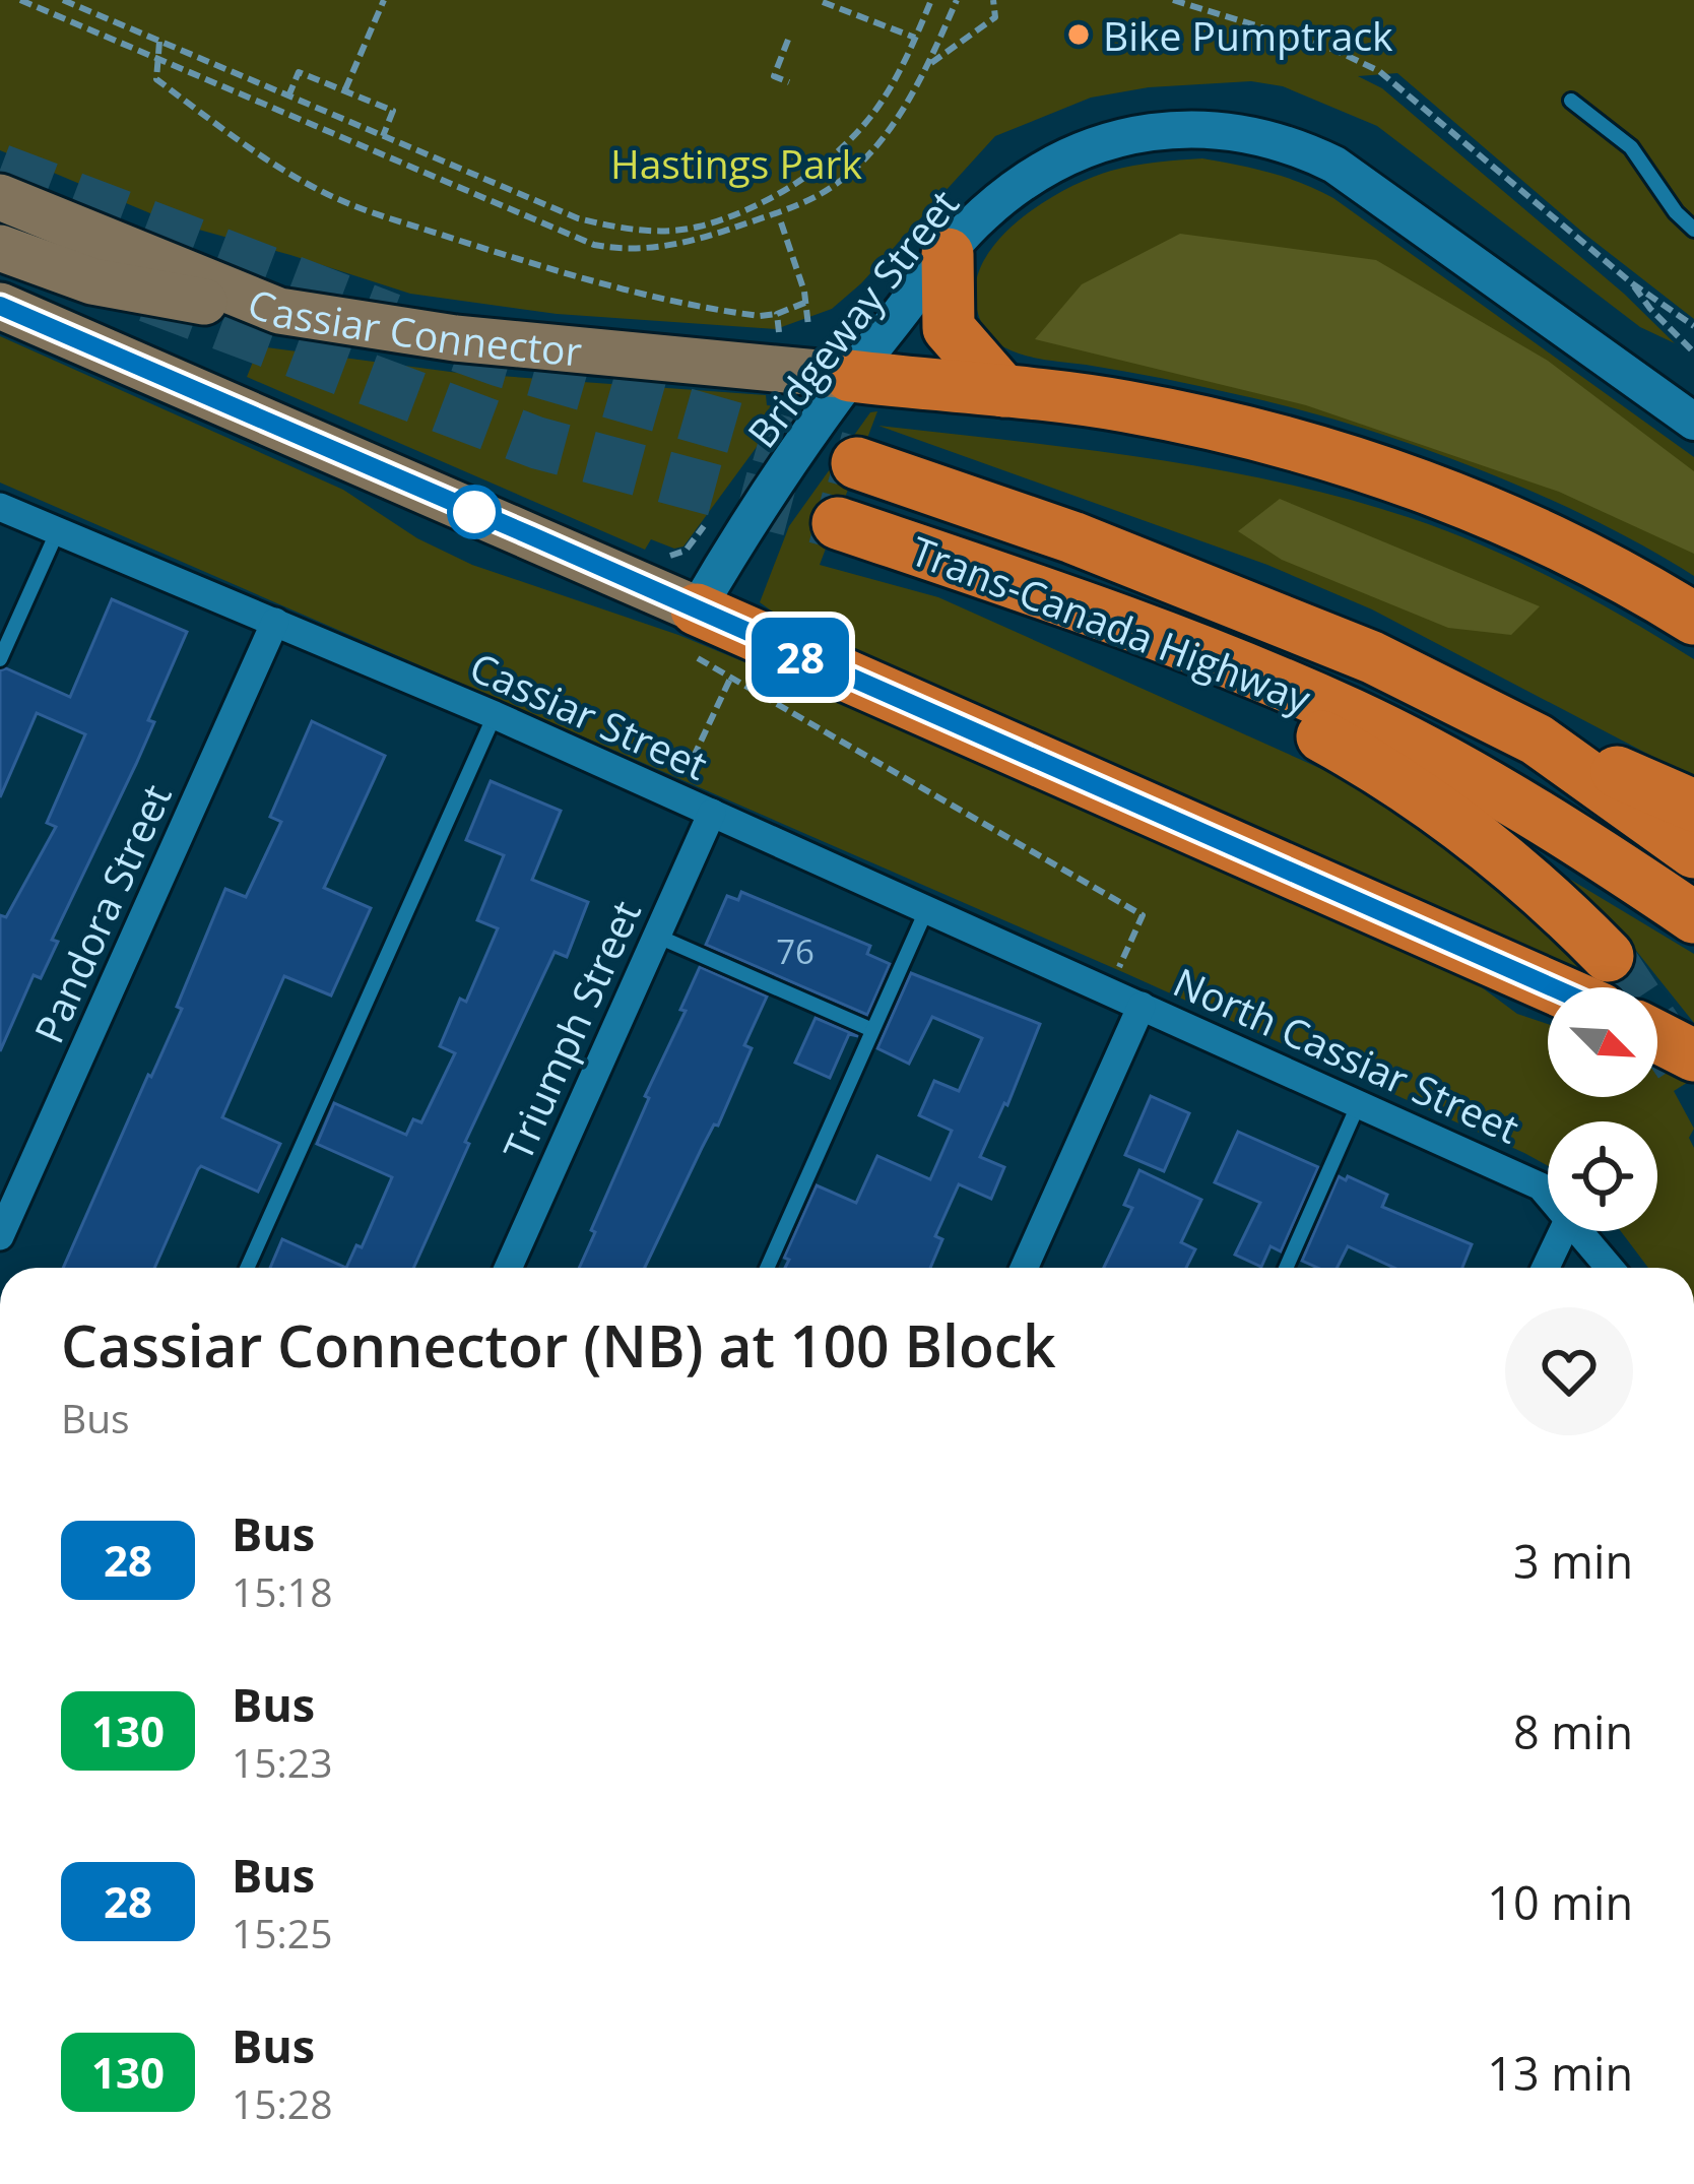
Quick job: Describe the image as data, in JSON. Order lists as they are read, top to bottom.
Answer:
{
  "streets": {
    "highway": ["Trans-Canada Highway"],
    "main road": ["Cassiar Connector"],
    "street": [
      "Bridgeway Street",
      "Cassiar Street",
      "Pandora Street",
      "Triumph Street",
      "North Cassiar Street"
    ]
  },
  "crossings": [
    ["Bridgeway Street", "Cassiar Connector"],
    ["Cassiar Street", "Pandora Street"],
    ["Cassiar Street", "Triumph Street"],
    ["Cassiar Street", "North Cassiar Street"]
  ],
  "parks": ["Hastings Park"],
  "places": ["Bike Pumptrack"],
  "lines": ["bus line 28"],
  "house_numbers": ["76"],
  "north": "bottom right",
  "page": {
    "on_map": "28",
    "heading": ["Cassiar Connector (NB) at 100 Block", "Bus"],
    "list": [
      {
        "mark": "28",
        "name": "Bus",
        "note": "15:18",
        "value": "3 min"
      },
      {
        "mark": "130",
        "name": "Bus",
        "note": "15:23",
        "value": "8 min"
      },
      {
        "mark": "28",
        "name": "Bus",
        "note": "15:25",
        "value": "10 min"
      },
      {
        "mark": "130",
        "name": "Bus",
        "note": "15:28",
        "value": "13 min"
      }
    ]
  }
}
